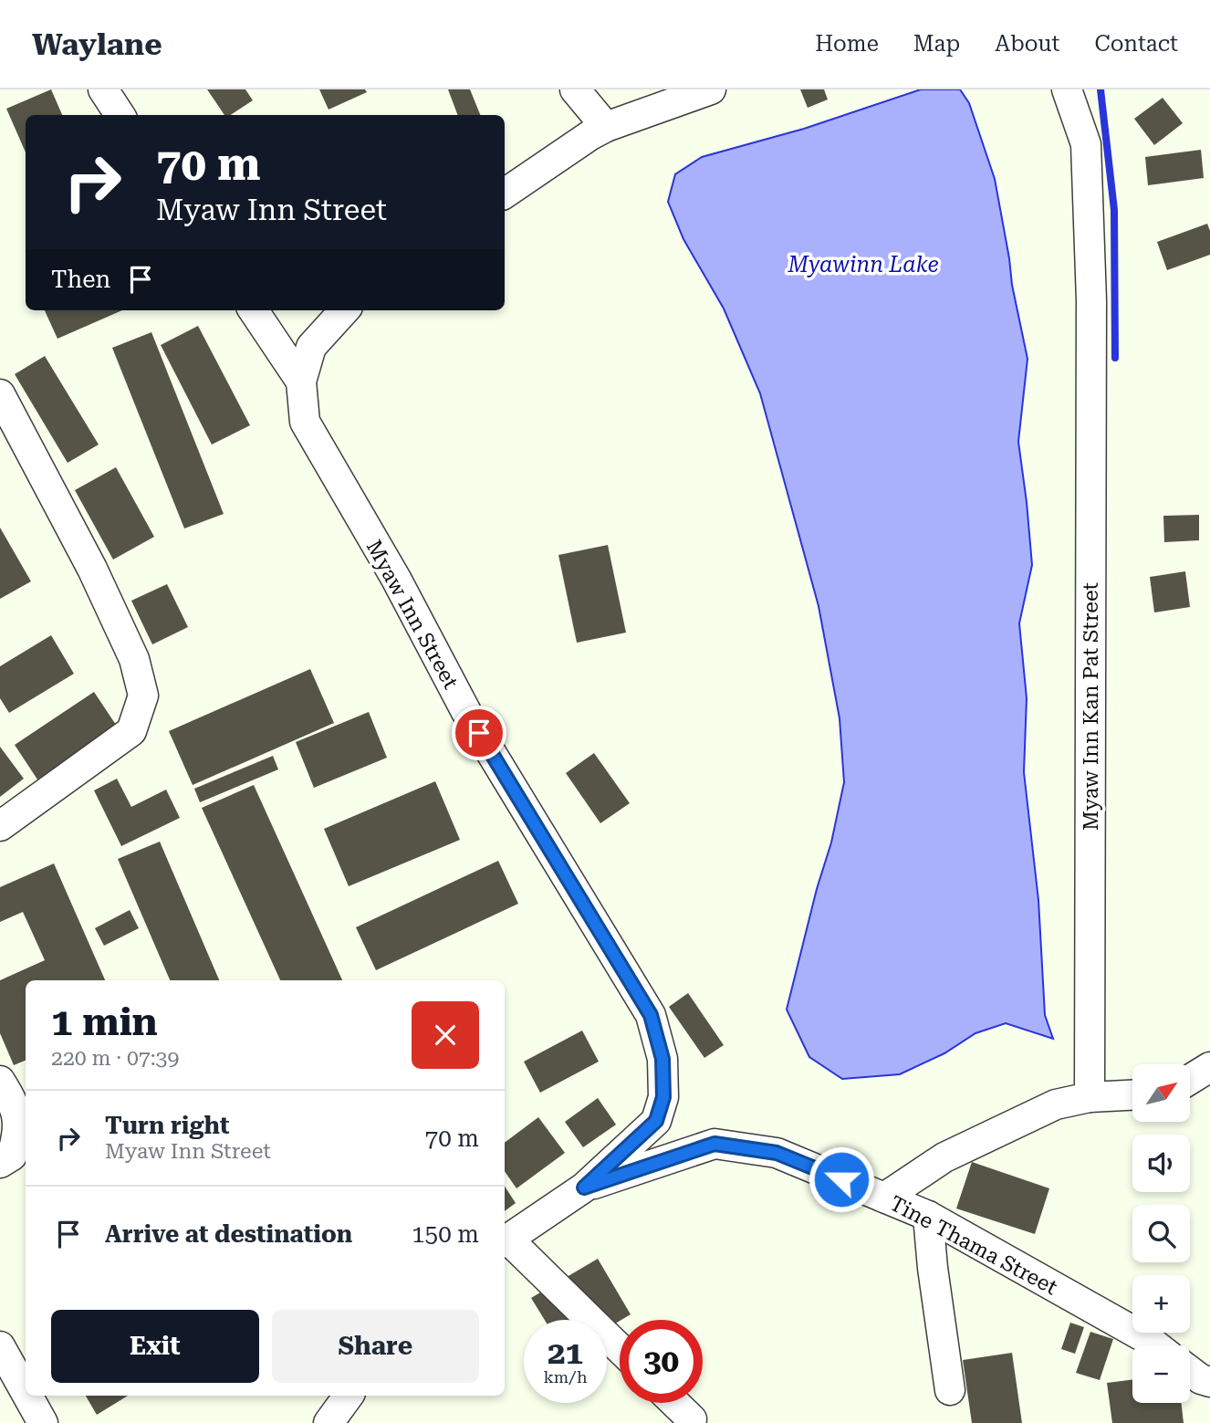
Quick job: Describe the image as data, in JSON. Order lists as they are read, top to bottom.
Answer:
{
  "streets": {
    "street": ["Myaw Inn Street", "Myaw Inn Kan Pat Street", "Tine Thama Street"]
  },
  "crossings": [
    ["Myaw Inn Street", "Tine Thama Street"]
  ],
  "water": ["Myawinn Lake"],
  "north": "top right",
  "page": {
    "header": "Waylane",
    "nav": [
      "Home",
      "Map",
      "About",
      "Contact"
    ],
    "turn": ["70 m", "Myaw Inn Street"],
    "then": "Then",
    "heading": ["1 min", "220 m · 07:39"],
    "map_buttons": ["+", "−"],
    "list": [
      {
        "name": "Turn right",
        "note": "Myaw Inn Street",
        "value": "70 m"
      },
      {
        "name": "Arrive at destination",
        "value": "150 m"
      }
    ],
    "buttons": ["Exit", "Share"],
    "speed": "21 km/h",
    "limit": "30"
  }
}
